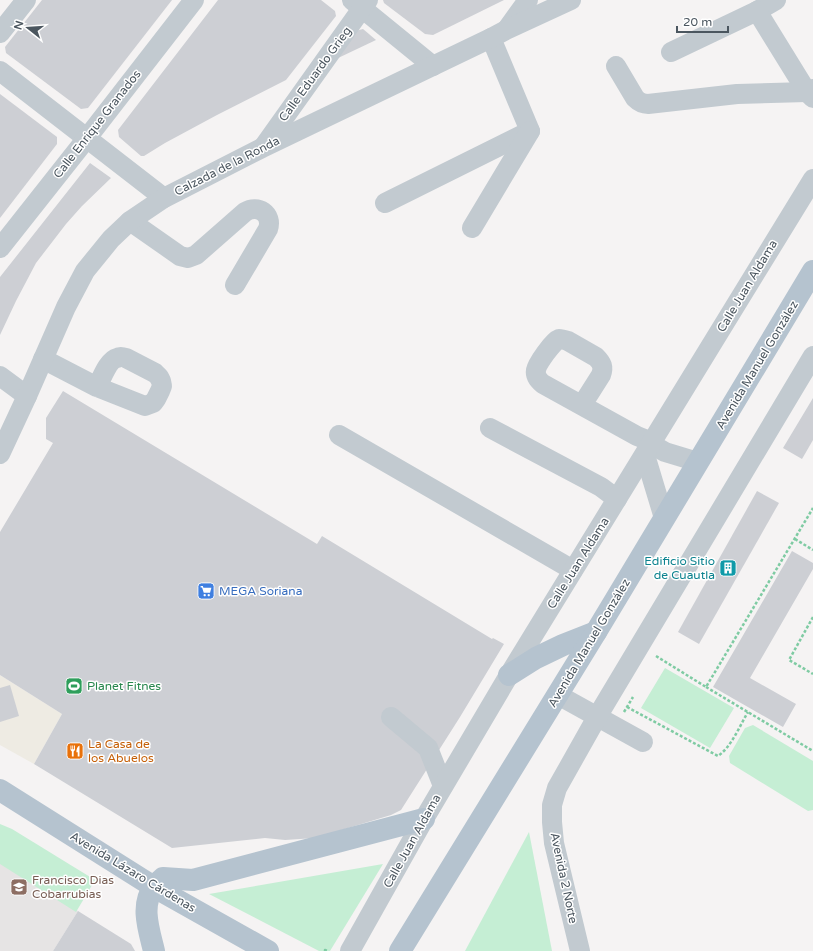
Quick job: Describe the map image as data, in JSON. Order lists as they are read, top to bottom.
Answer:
{
  "streets": {
    "main road": ["Avenida Manuel González", "Avenida Lázaro Cárdenas"],
    "street": [
      "Calle Eduardo Grieg",
      "Calle Enrique Granados",
      "Calzada de la Ronda",
      "Calle Juan Aldama",
      "Avenida 2 Norte"
    ]
  },
  "crossings": [
    ["Calle Eduardo Grieg", "Calzada de la Ronda"]
  ],
  "places": {
    "building": ["Edificio Sitio de Cuautla"],
    "supermarket": ["MEGA Soriana"],
    "sports": ["Planet Fitnes"],
    "restaurant": ["La Casa de los Abuelos"],
    "school or university": ["Francisco Dias Cobarrubias"]
  },
  "scale_bar": "20 m",
  "north": "left"
}
